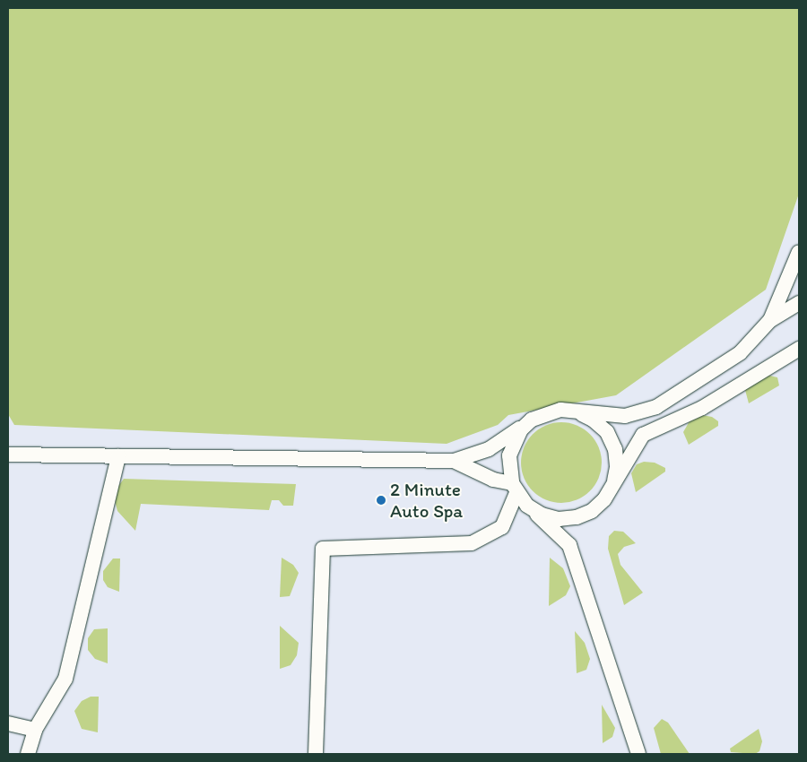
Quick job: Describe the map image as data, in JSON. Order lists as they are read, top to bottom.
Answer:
{
  "places": ["2 Minute Auto Spa"]
}
